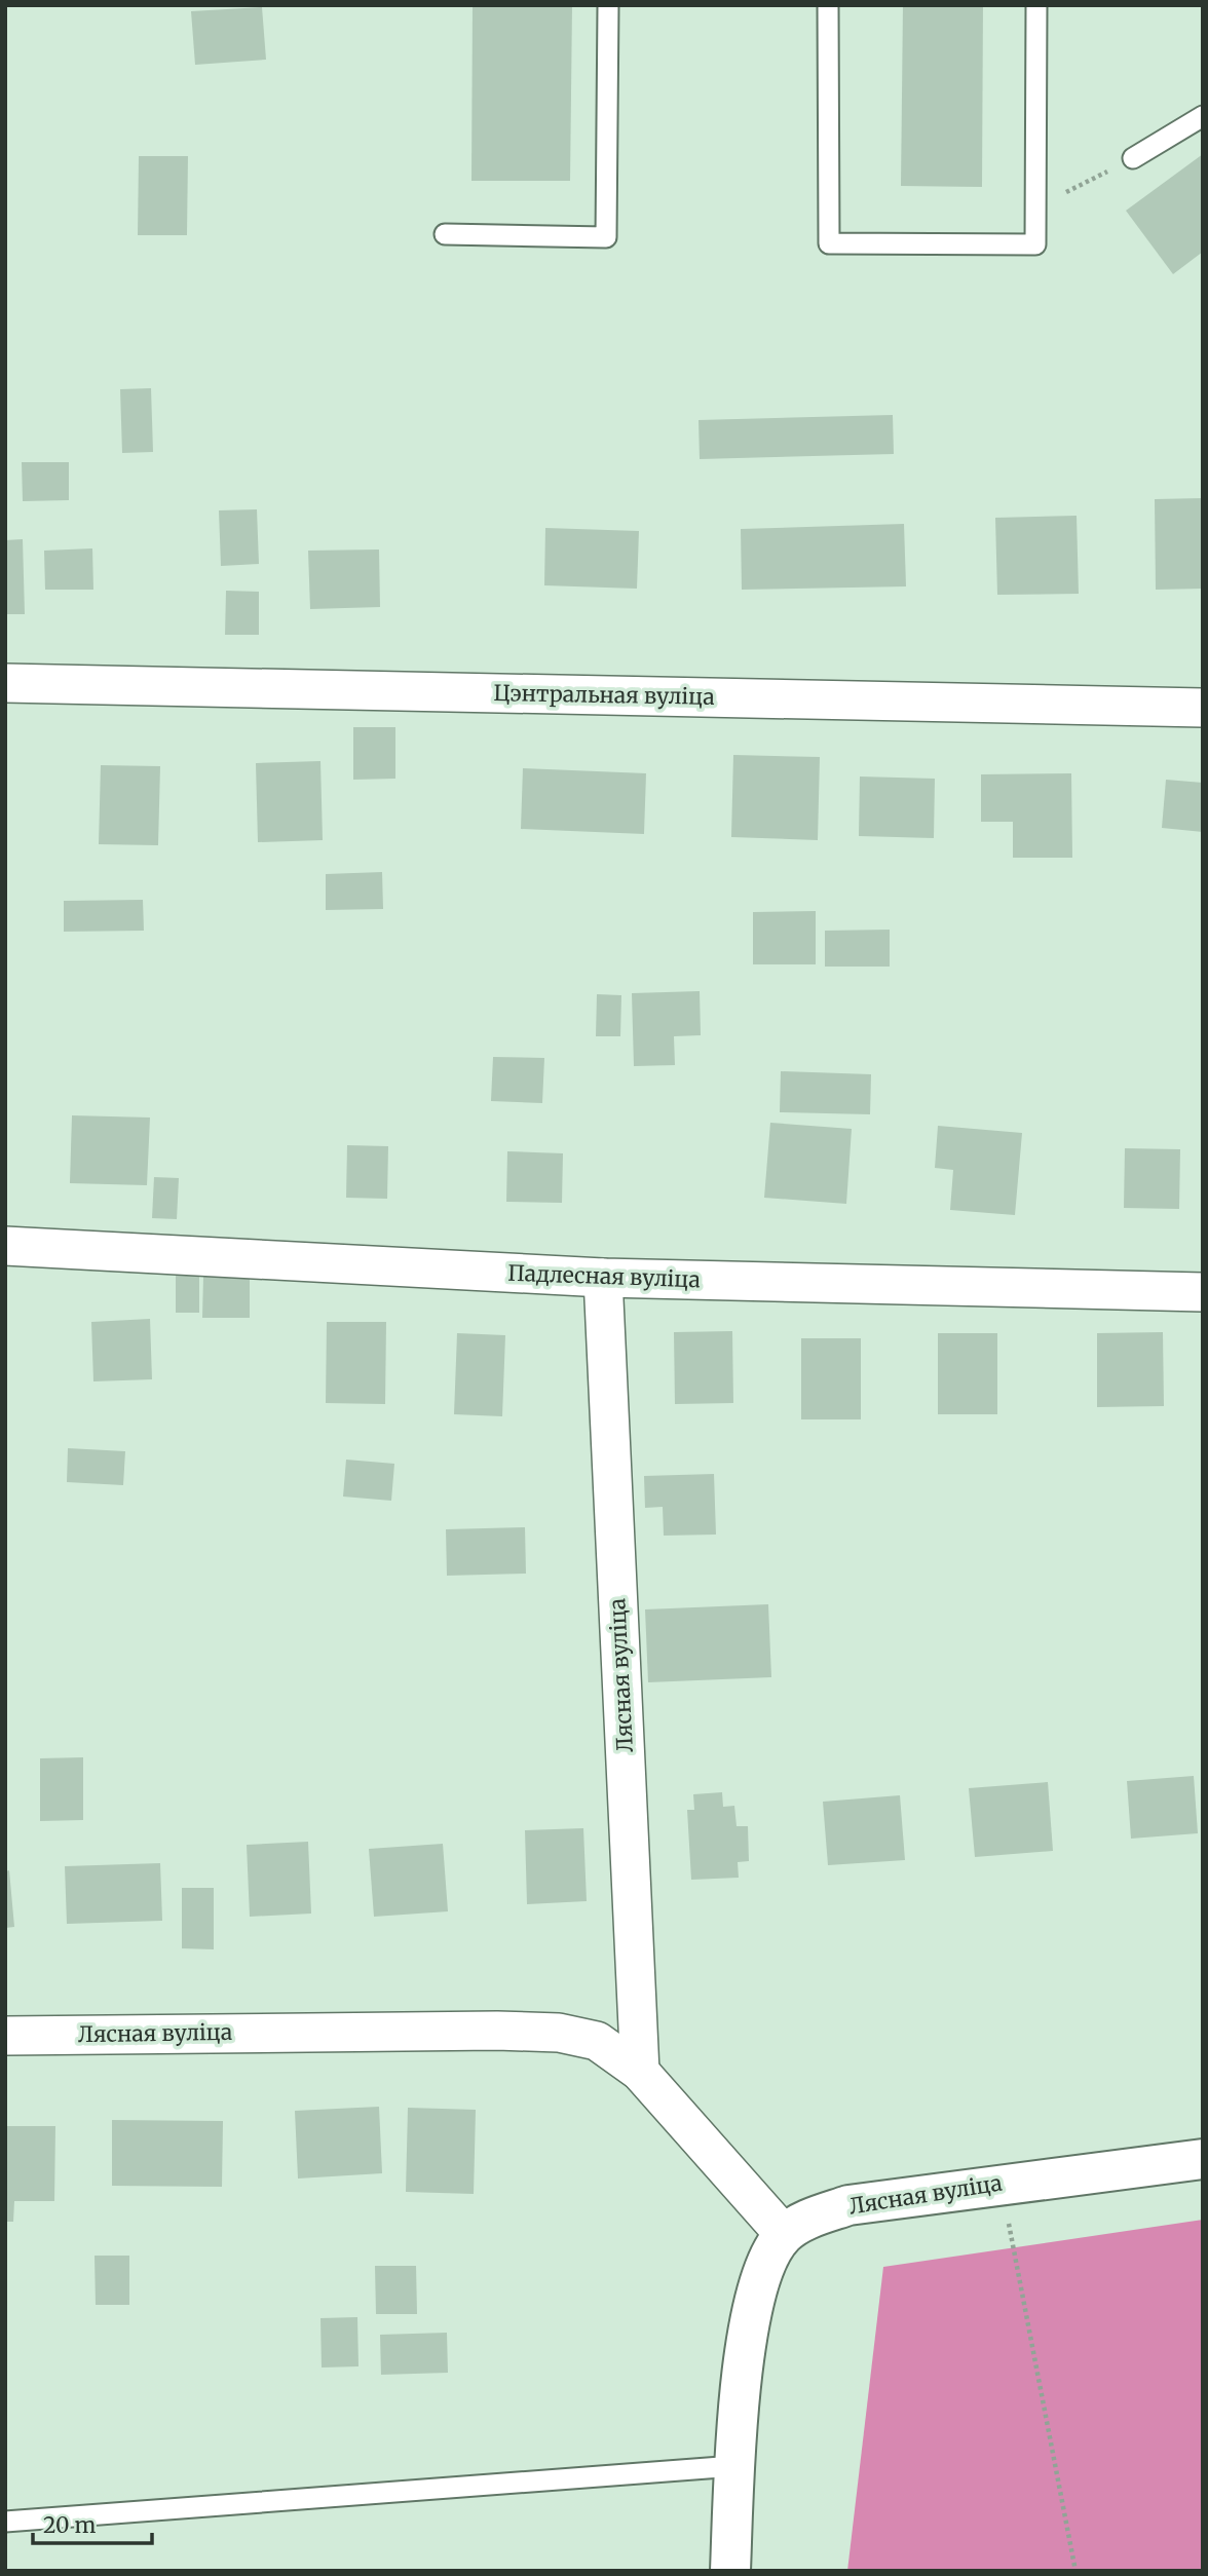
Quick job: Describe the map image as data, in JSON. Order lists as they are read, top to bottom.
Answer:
{
  "streets": {
    "street": ["Цэнтральная вуліца", "Падлесная вуліца", "Лясная вуліца"]
  },
  "crossings": [
    ["Падлесная вуліца", "Лясная вуліца"]
  ],
  "scale_bar": "20 m"
}
